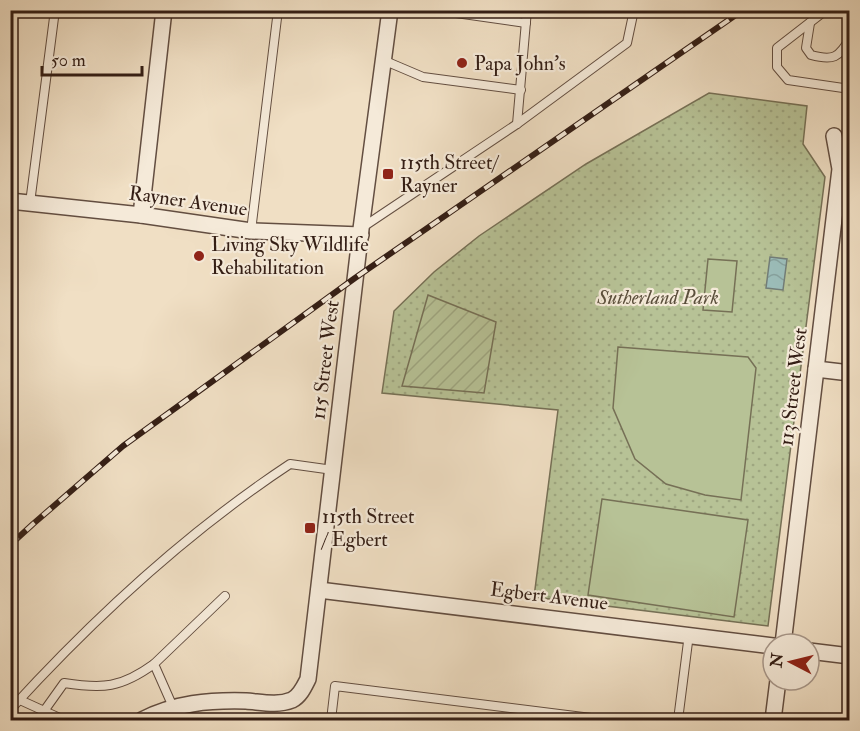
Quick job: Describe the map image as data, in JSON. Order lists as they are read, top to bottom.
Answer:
{
  "streets": {
    "street": [
      "Rayner Avenue",
      "115 Street West",
      "113 Street West",
      "Egbert Avenue"
    ]
  },
  "crossings": [
    ["Rayner Avenue", "115 Street West"],
    ["115 Street West", "Egbert Avenue"]
  ],
  "parks": ["Sutherland Park"],
  "places": {
    "other": ["Papa John's", "Living Sky Wildlife Rehabilitation"],
    "transit": ["115th Street/ Rayner", "115th Street / Egbert"]
  },
  "scale_bar": "50 m",
  "north": "left"
}
